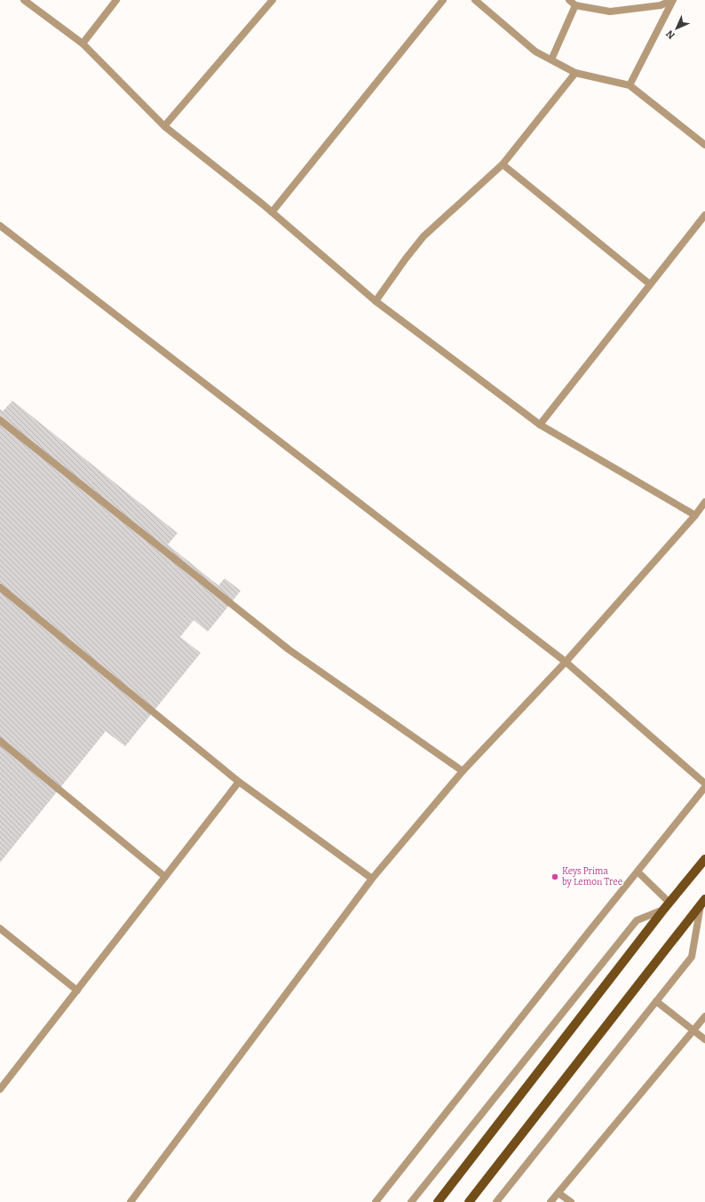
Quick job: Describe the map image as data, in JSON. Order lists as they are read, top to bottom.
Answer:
{
  "places": ["Keys Prima by Lemon Tree"],
  "north": "bottom left"
}
